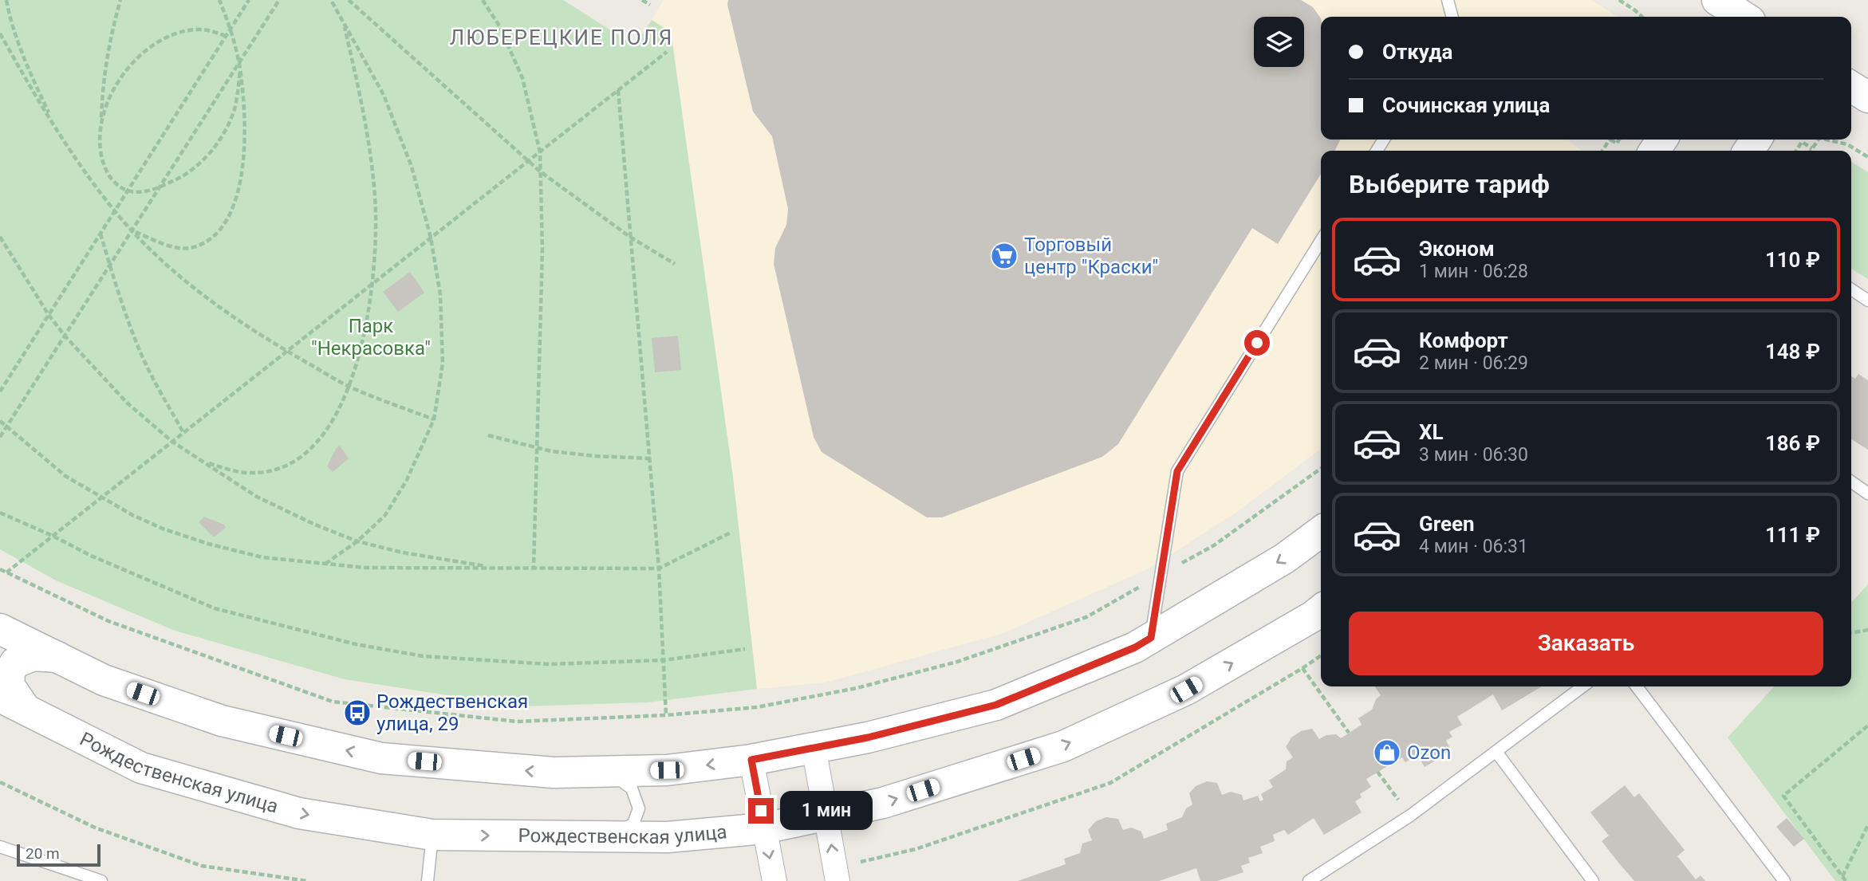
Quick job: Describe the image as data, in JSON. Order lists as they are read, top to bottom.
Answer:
{
  "streets": {
    "street": ["Рождественская улица"]
  },
  "districts": ["ЛЮБЕРЕЦКИЕ ПОЛЯ"],
  "parks": ["Парк \"Некрасовка\""],
  "places": {
    "supermarket": ["Торговый центр \"Краски\""],
    "bus stop": ["Рождественская улица, 29"],
    "shop": ["Ozon"]
  },
  "scale_bar": "20 m",
  "page": {
    "banner": ["Откуда", "Сочинская улица"],
    "heading": "Выберите тариф",
    "list": [
      {
        "name": "Эконом",
        "note": "1 мин · 06:28",
        "value": "110 ₽"
      },
      {
        "name": "Комфорт",
        "note": "2 мин · 06:29",
        "value": "148 ₽"
      },
      {
        "name": "XL",
        "note": "3 мин · 06:30",
        "value": "186 ₽"
      },
      {
        "name": "Green",
        "note": "4 мин · 06:31",
        "value": "111 ₽"
      }
    ],
    "buttons": "Заказать",
    "bubble": "1 мин",
    "scale": "20 m"
  }
}
